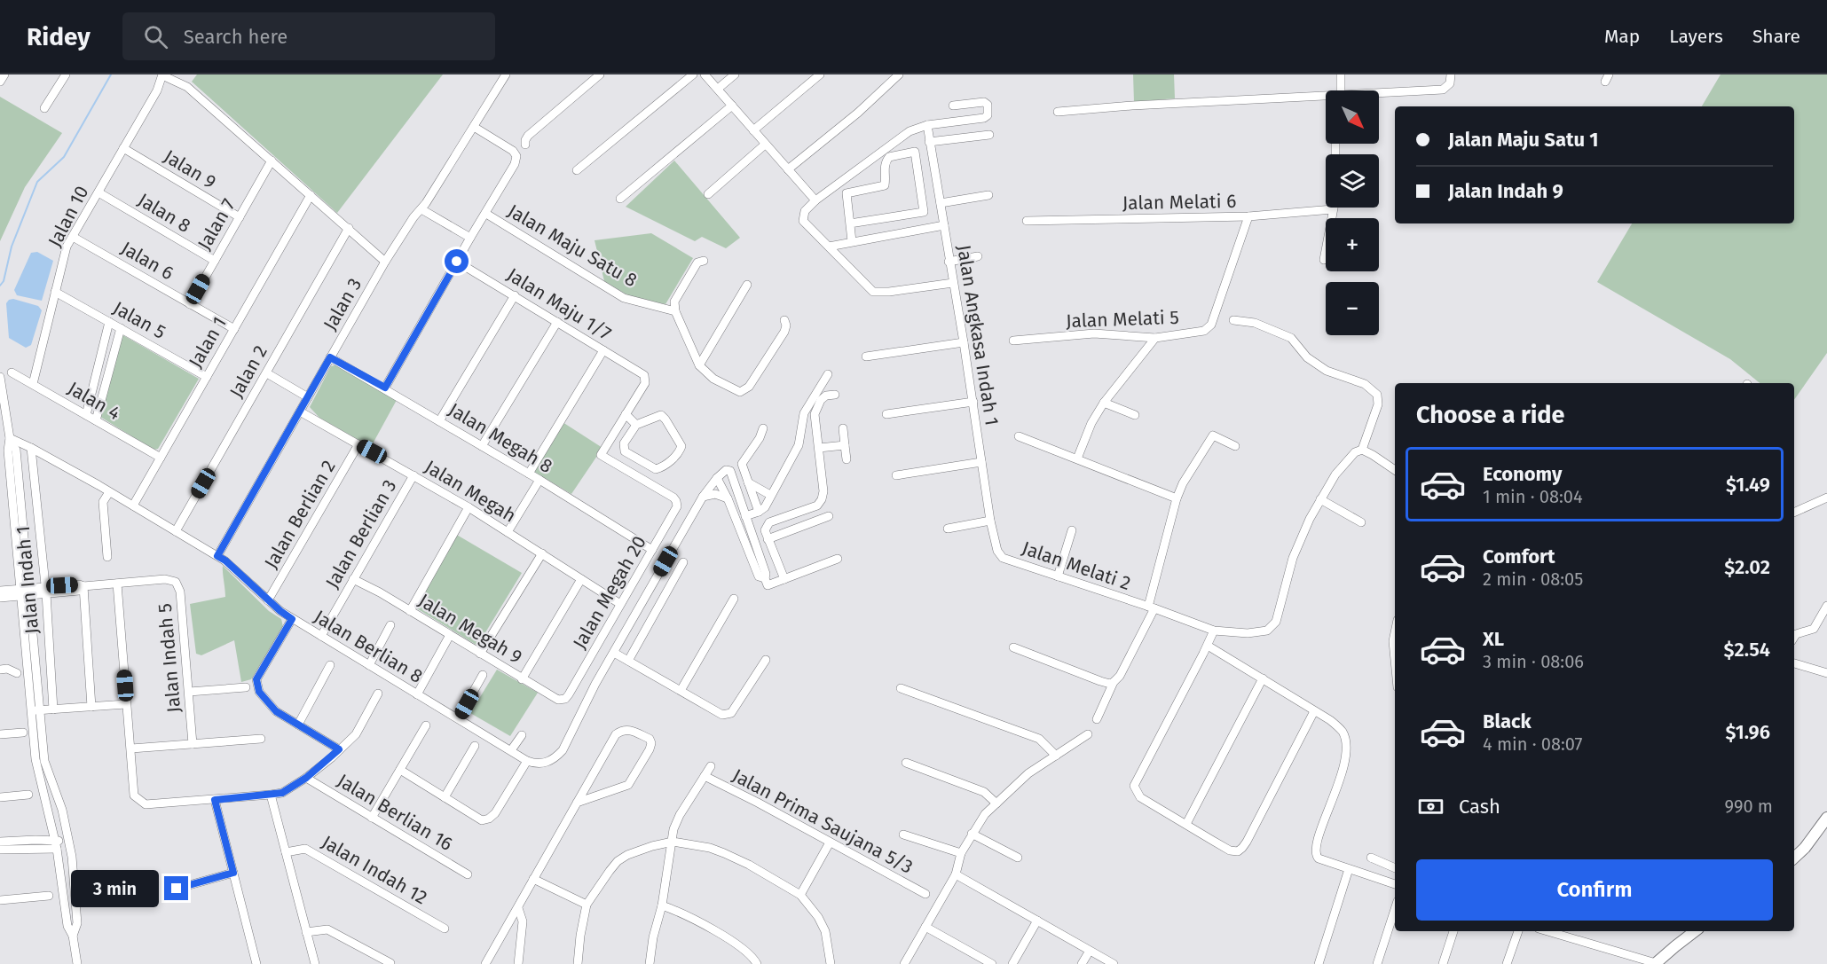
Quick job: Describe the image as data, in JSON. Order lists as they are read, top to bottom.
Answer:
{
  "streets": {
    "street": [
      "Jalan 9",
      "Jalan Melati 6",
      "Jalan 8",
      "Jalan 10",
      "Jalan 7",
      "Jalan Maju Satu 8",
      "Jalan 6",
      "Jalan 3",
      "Jalan Maju 1/7",
      "Jalan Melati 5",
      "Jalan 5",
      "Jalan Angkasa Indah 1",
      "Jalan 1",
      "Jalan 2",
      "Jalan 4",
      "Jalan Megah 8",
      "Jalan Megah",
      "Jalan Berlian 2",
      "Jalan Berlian 3",
      "Jalan Melati 2",
      "Jalan Indah 1",
      "Jalan Megah 20",
      "Jalan Megah 9",
      "Jalan Berlian 8",
      "Jalan Indah 5",
      "Jalan Berlian 16",
      "Jalan Prima Saujana 5/3",
      "Jalan Indah 12"
    ]
  },
  "crossings": [
    ["Jalan 9", "Jalan 10"],
    ["Jalan 9", "Jalan 7"],
    ["Jalan Melati 6", "Jalan Melati 5"],
    ["Jalan 8", "Jalan 10"],
    ["Jalan 8", "Jalan 7"],
    ["Jalan 10", "Jalan 6"],
    ["Jalan 10", "Jalan 5"],
    ["Jalan 10", "Jalan 4"],
    ["Jalan 7", "Jalan 6"],
    ["Jalan 6", "Jalan 1"],
    ["Jalan 3", "Jalan Megah 8"],
    ["Jalan 3", "Jalan Megah"],
    ["Jalan 3", "Jalan Berlian 8"],
    ["Jalan Maju 1/7", "Jalan Megah 20"],
    ["Jalan 5", "Jalan 1"],
    ["Jalan Angkasa Indah 1", "Jalan Melati 2"],
    ["Jalan 1", "Jalan 4"],
    ["Jalan 1", "Jalan Berlian 8"],
    ["Jalan 2", "Jalan Berlian 8"],
    ["Jalan Megah 8", "Jalan Megah 20"],
    ["Jalan Megah", "Jalan Berlian 2"],
    ["Jalan Megah", "Jalan Berlian 3"],
    ["Jalan Megah", "Jalan Megah 20"],
    ["Jalan Berlian 2", "Jalan Berlian 8"],
    ["Jalan Berlian 3", "Jalan Megah 9"],
    ["Jalan Berlian 3", "Jalan Berlian 8"],
    ["Jalan Indah 1", "Jalan Berlian 8"],
    ["Jalan Megah 20", "Jalan Megah 9"]
  ],
  "north": "bottom right",
  "page": {
    "header": "Ridey",
    "search": "Search here",
    "nav": ["Map", "Layers", "Share"],
    "map_buttons": ["+", "−"],
    "banner": ["Jalan Maju Satu 1", "Jalan Indah 9"],
    "heading": "Choose a ride",
    "list": [
      {
        "name": "Economy",
        "note": "1 min · 08:04",
        "value": "$1.49"
      },
      {
        "name": "Comfort",
        "note": "2 min · 08:05",
        "value": "$2.02"
      },
      {
        "name": "XL",
        "note": "3 min · 08:06",
        "value": "$2.54"
      },
      {
        "name": "Black",
        "note": "4 min · 08:07",
        "value": "$1.96"
      }
    ],
    "pay": ["Cash", "990 m"],
    "buttons": "Confirm",
    "bubble": "3 min"
  }
}
